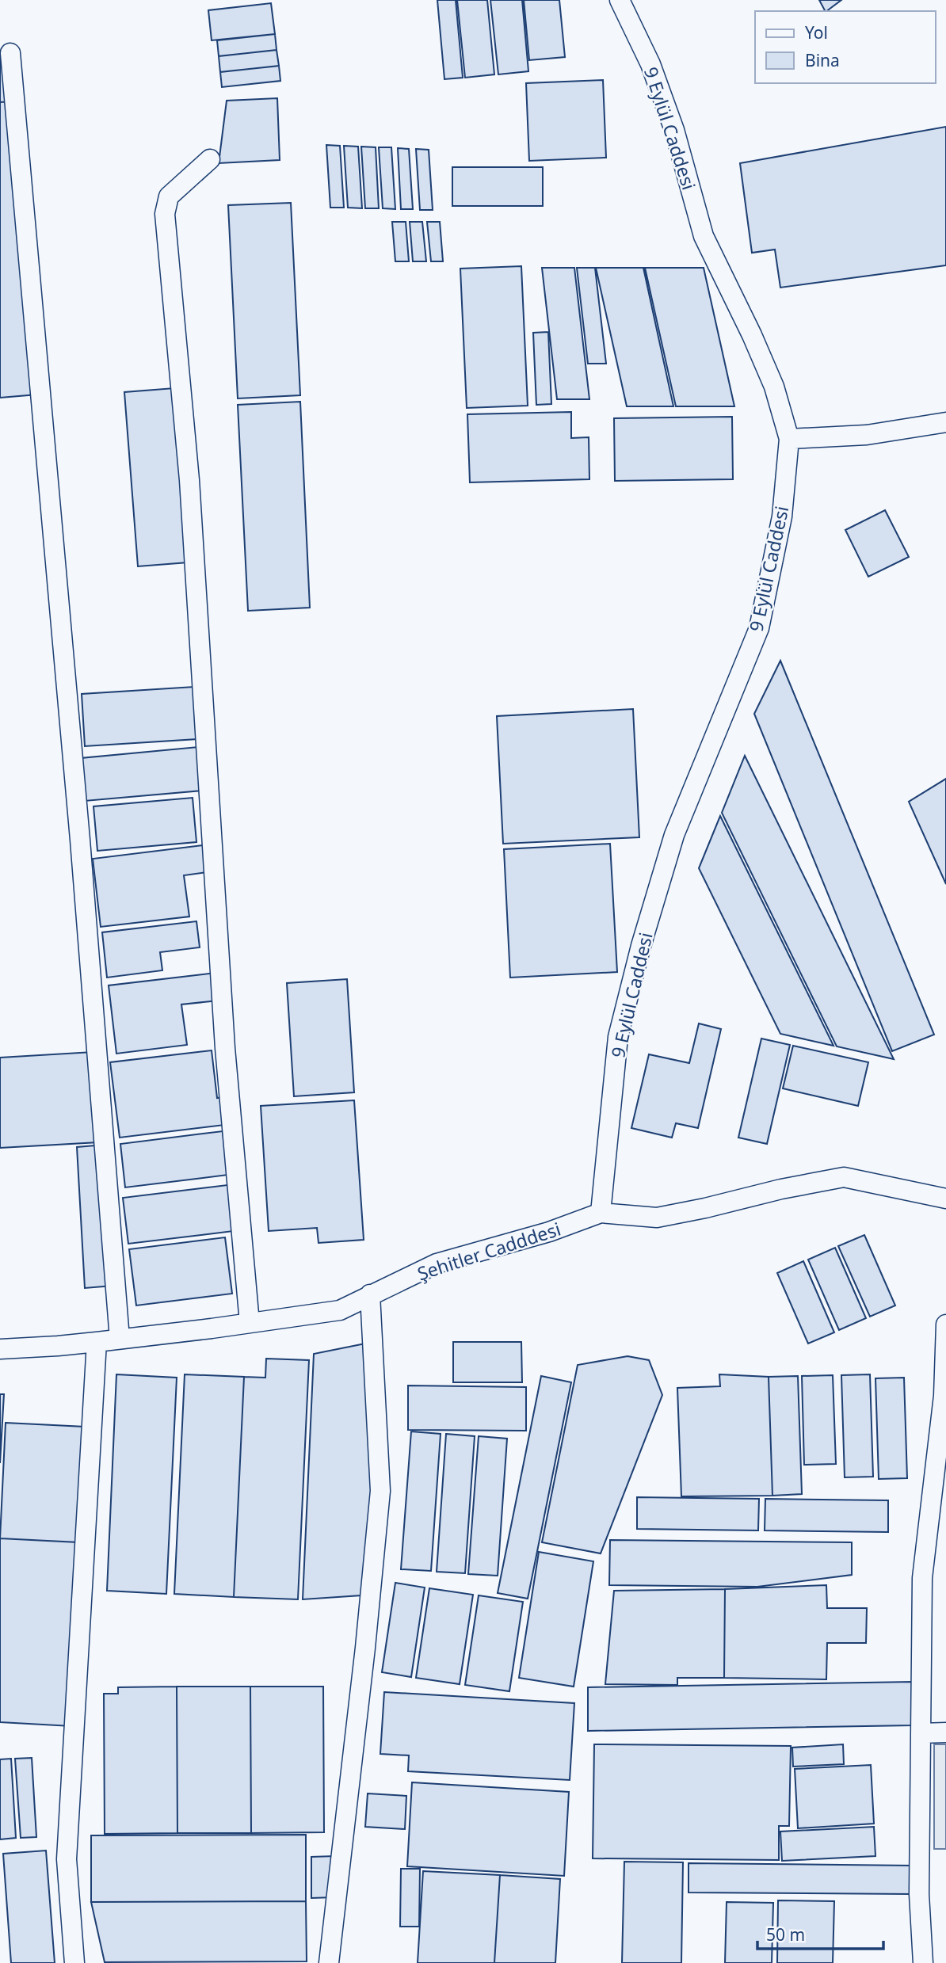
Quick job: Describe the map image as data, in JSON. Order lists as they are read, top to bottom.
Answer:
{
  "streets": {
    "street": ["9 Eylül Caddesi", "Şehitler Cadddesi"]
  },
  "crossings": [
    ["9 Eylül Caddesi", "Şehitler Cadddesi"]
  ],
  "legend": ["Yol", "Bina"],
  "scale_bar": "50 m"
}
